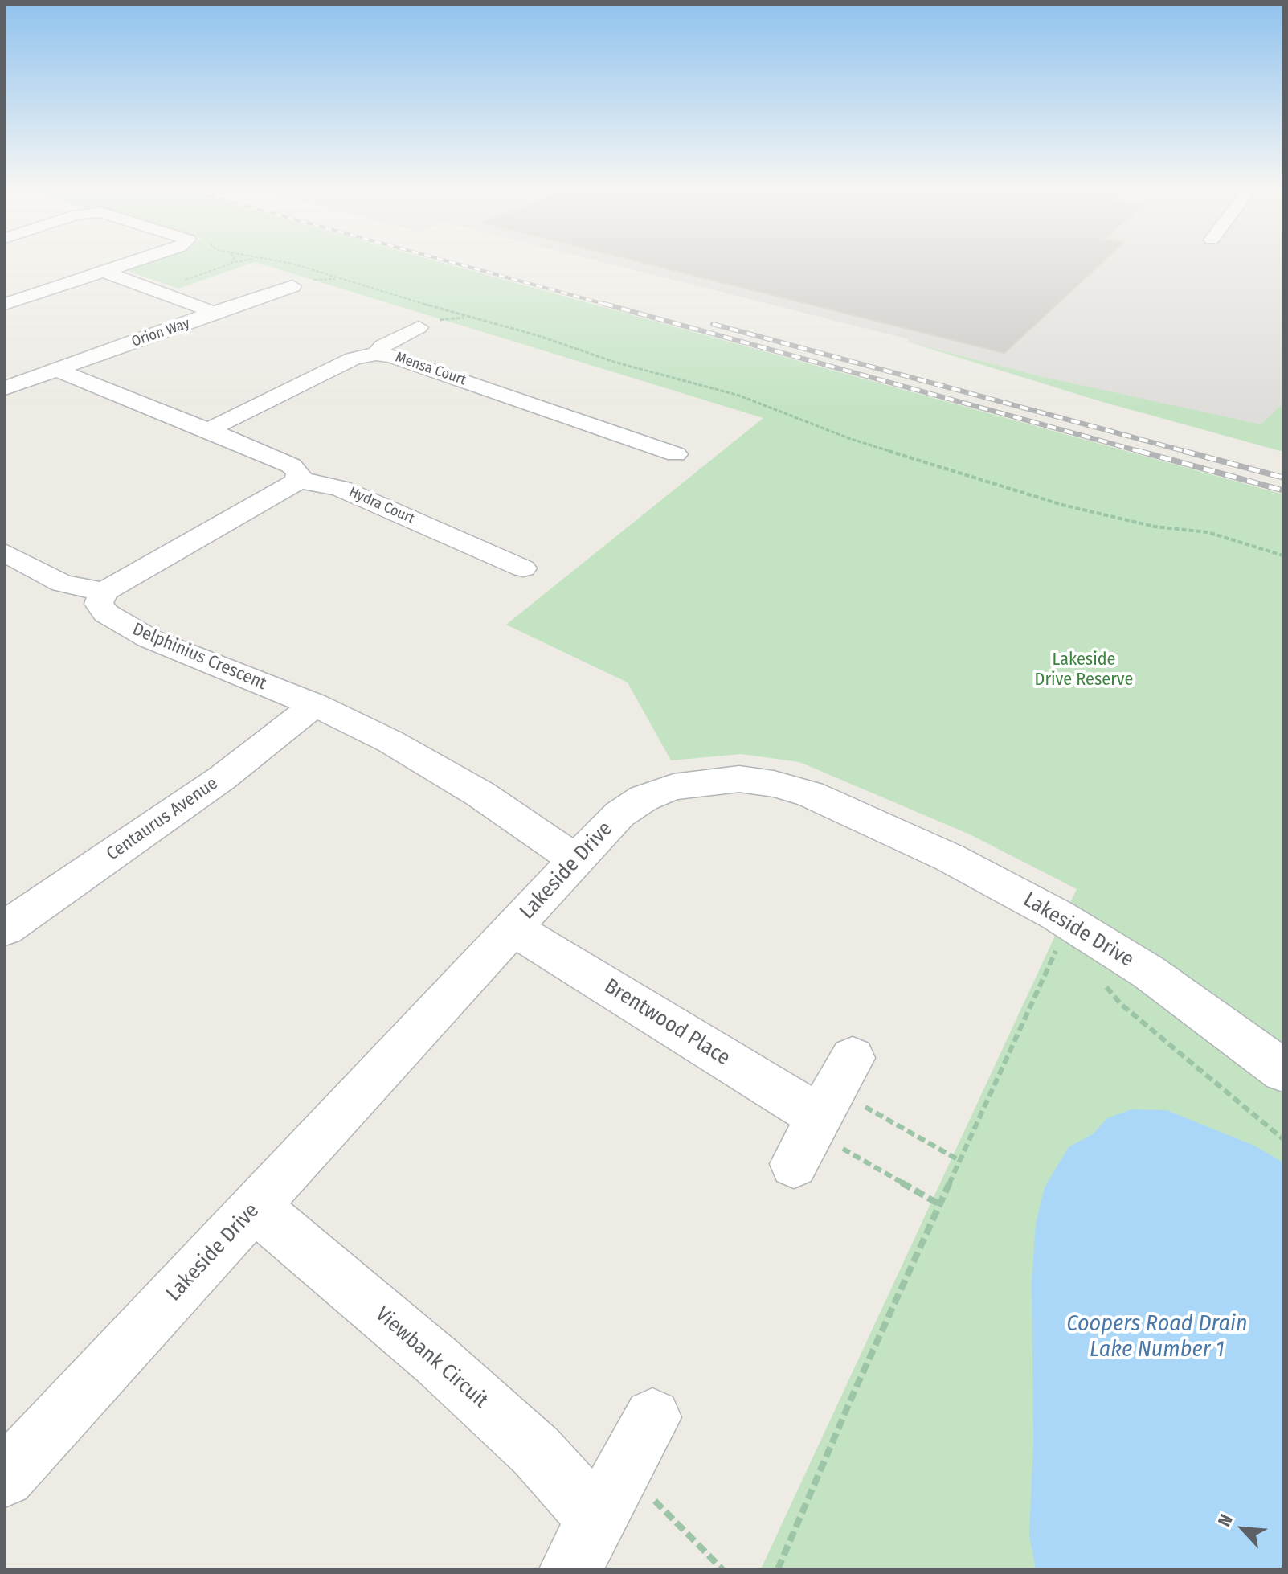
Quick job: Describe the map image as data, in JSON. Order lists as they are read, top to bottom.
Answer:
{
  "streets": {
    "street": [
      "Orion Way",
      "Mensa Court",
      "Hydra Court",
      "Delphinius Crescent",
      "Centaurus Avenue",
      "Lakeside Drive",
      "Brentwood Place",
      "Viewbank Circuit"
    ]
  },
  "crossings": [
    ["Delphinius Crescent", "Centaurus Avenue"],
    ["Delphinius Crescent", "Lakeside Drive"],
    ["Lakeside Drive", "Brentwood Place"],
    ["Lakeside Drive", "Viewbank Circuit"]
  ],
  "water": ["Coopers Road Drain Lake Number 1"],
  "parks": ["Lakeside Drive Reserve"],
  "north": "top left"
}
